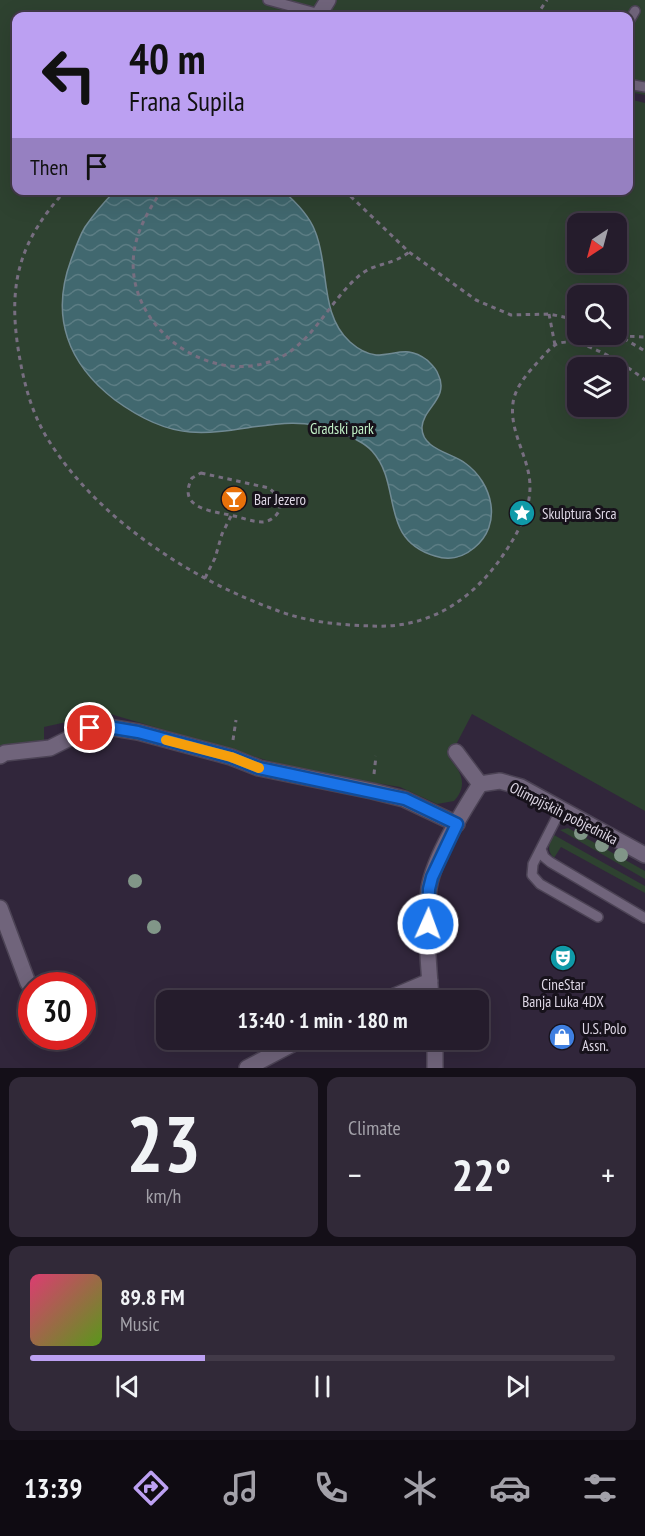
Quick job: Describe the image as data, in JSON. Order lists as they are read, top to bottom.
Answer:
{
  "streets": {
    "street": ["Olimpijskih pobjednika"]
  },
  "parks": ["Gradski park"],
  "places": {
    "bar": ["Bar Jezero"],
    "place": ["Skulptura Srca"],
    "theatre": ["CineStar Banja Luka 4DX"],
    "shop": ["U.S. Polo Assn."]
  },
  "north": "bottom left",
  "page": {
    "turn": ["40 m", "Frana Supila"],
    "then": "Then",
    "limit": "30",
    "trip": "13:40 · 1 min · 180 m",
    "tile": [
      ["23", "km/h"],
      "Climate"
    ],
    "heat": ["−", "22°", "+"],
    "song": ["89.8 FM", "Music"],
    "tabs": "13:39"
  }
}
